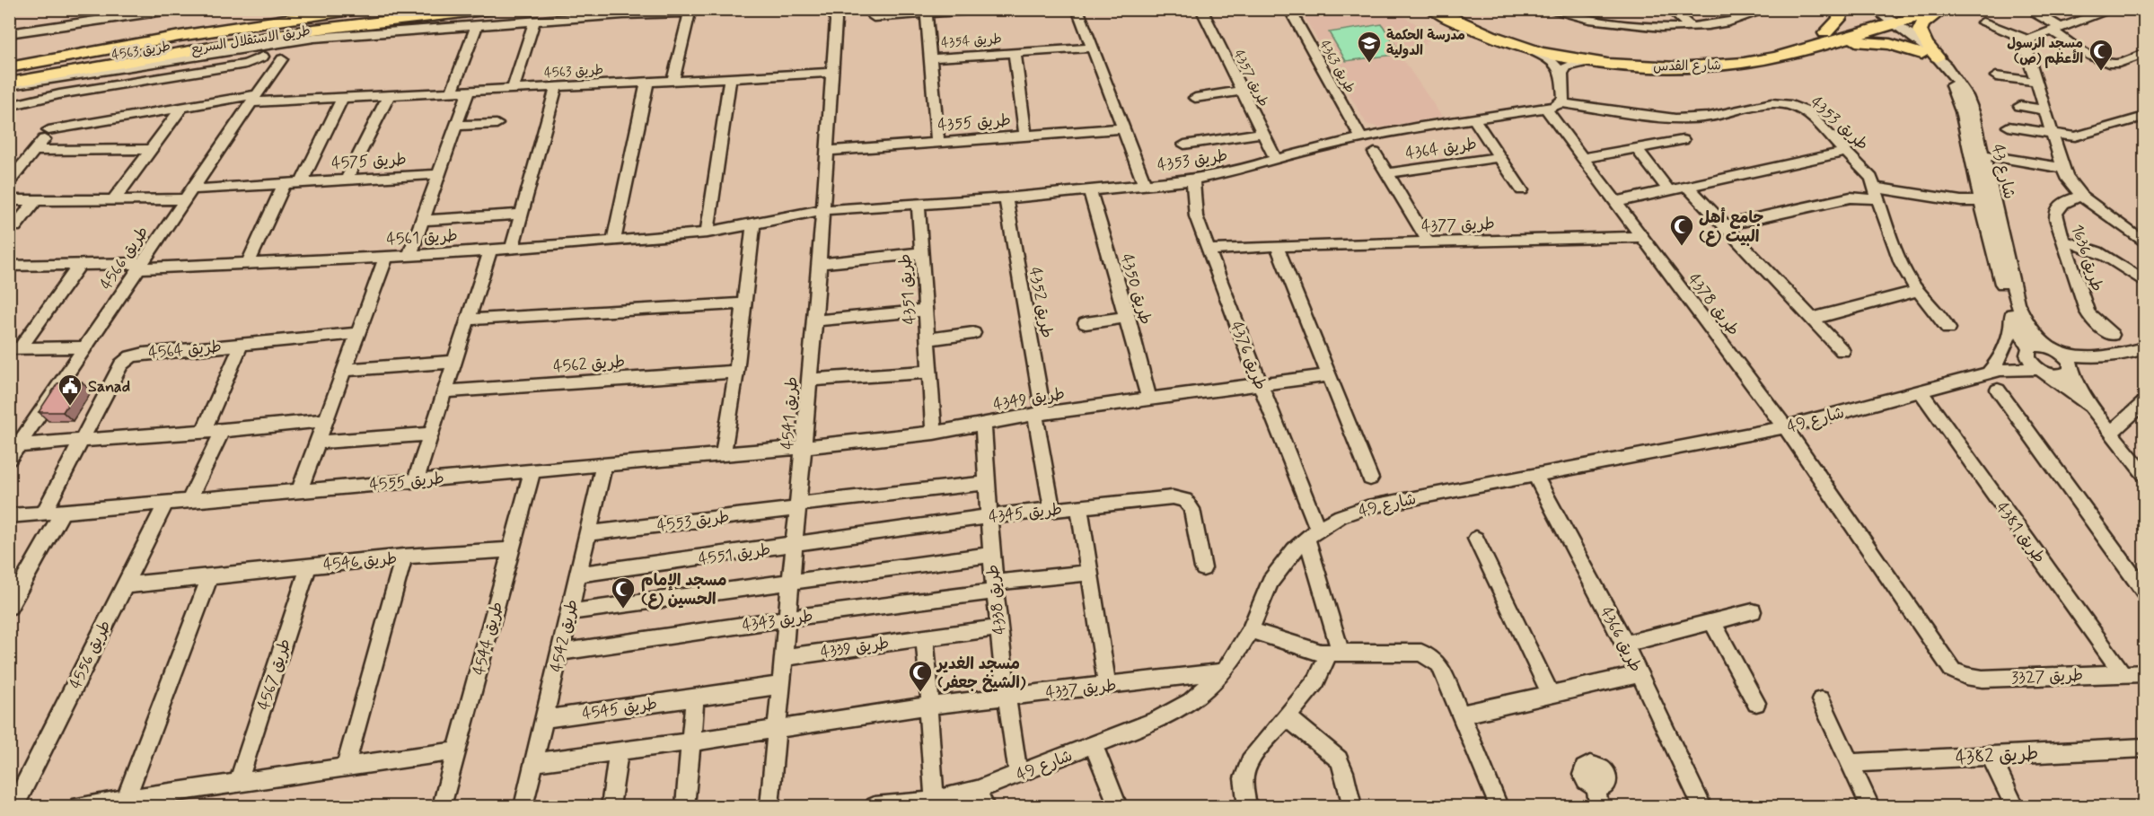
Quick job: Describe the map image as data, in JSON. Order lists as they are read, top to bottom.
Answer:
{
  "streets": {
    "main road": ["طريق الاستقلال السريع", "شارع القدس"],
    "street": [
      "طريق 4354",
      "طريق 4563",
      "طريق 4363",
      "طريق 4357",
      "طريق 4355",
      "طريق 4353",
      "طريق 4364",
      "طريق 4575",
      "شارع 43",
      "طريق 4377",
      "طريق 4561",
      "طريق 4566",
      "طريق 1636",
      "طريق 4351",
      "طريق 4350",
      "طريق 4352",
      "طريق 4378",
      "طريق 4564",
      "طريق 4376",
      "طريق 4562",
      "طريق 4349",
      "طريق 4541",
      "شارع 49",
      "طريق 4555",
      "طريق 4345",
      "طريق 4553",
      "طريق 4381",
      "طريق 4551",
      "طريق 4546",
      "طريق 4338",
      "طريق 4343",
      "طريق 4542",
      "طريق 4544",
      "طريق 4366",
      "طريق 4339",
      "طريق 4556",
      "طريق 4567",
      "طريق 3327",
      "طريق 4337",
      "طريق 4545",
      "طريق 4382"
    ]
  },
  "crossings": [
    ["طريق الاستقلال السريع", "طريق 4563"],
    ["طريق 4354", "طريق 4355"],
    ["طريق 4563", "طريق 4575"],
    ["طريق 4563", "طريق 4566"],
    ["طريق 4563", "طريق 4541"],
    ["شارع القدس", "شارع 43"],
    ["طريق 4363", "طريق 4353"],
    ["طريق 4357", "طريق 4353"],
    ["طريق 4355", "طريق 4541"],
    ["طريق 4353", "طريق 4364"],
    ["طريق 4353", "طريق 4561"],
    ["طريق 4353", "طريق 4351"],
    ["طريق 4353", "طريق 4350"],
    ["طريق 4353", "طريق 4352"],
    ["طريق 4353", "طريق 4378"],
    ["طريق 4353", "طريق 4376"],
    ["طريق 4353", "طريق 4541"],
    ["طريق 4364", "طريق 4377"],
    ["طريق 4575", "طريق 4566"],
    ["شارع 43", "شارع 49"],
    ["طريق 4377", "طريق 4378"],
    ["طريق 4377", "طريق 4376"],
    ["طريق 4561", "طريق 4566"],
    ["طريق 4561", "طريق 4541"],
    ["طريق 4351", "طريق 4349"],
    ["طريق 4350", "طريق 4349"],
    ["طريق 4352", "طريق 4349"],
    ["طريق 4352", "طريق 4345"],
    ["طريق 4378", "شارع 49"],
    ["طريق 4378", "طريق 3327"],
    ["طريق 4564", "طريق 4555"],
    ["طريق 4376", "طريق 4349"],
    ["طريق 4376", "شارع 49"],
    ["طريق 4349", "طريق 4541"],
    ["طريق 4349", "طريق 4555"],
    ["طريق 4349", "طريق 4338"],
    ["طريق 4541", "طريق 4555"],
    ["طريق 4541", "طريق 4345"],
    ["طريق 4541", "طريق 4553"],
    ["طريق 4541", "طريق 4551"],
    ["طريق 4541", "طريق 4343"],
    ["طريق 4541", "طريق 4339"],
    ["طريق 4541", "طريق 4337"],
    ["طريق 4541", "طريق 4545"],
    ["شارع 49", "طريق 4381"],
    ["شارع 49", "طريق 4338"],
    ["شارع 49", "طريق 4366"],
    ["شارع 49", "طريق 3327"],
    ["شارع 49", "طريق 4337"],
    ["طريق 4555", "طريق 4542"],
    ["طريق 4555", "طريق 4544"],
    ["طريق 4555", "طريق 4556"],
    ["طريق 4345", "طريق 4551"],
    ["طريق 4345", "طريق 4338"],
    ["طريق 4553", "طريق 4338"],
    ["طريق 4553", "طريق 4542"],
    ["طريق 4381", "طريق 3327"],
    ["طريق 4551", "طريق 4542"],
    ["طريق 4546", "طريق 4544"],
    ["طريق 4546", "طريق 4556"],
    ["طريق 4546", "طريق 4567"],
    ["طريق 4338", "طريق 4343"],
    ["طريق 4338", "طريق 4339"],
    ["طريق 4338", "طريق 4337"],
    ["طريق 4343", "طريق 4542"],
    ["طريق 4542", "طريق 4337"],
    ["طريق 4542", "طريق 4545"]
  ],
  "places": {
    "school or university": ["مدرسة الحكمة الدولية"],
    "mosque": [
      "مسجد الرسول الأعظم (ص)",
      "جامع أهل البيت (ع)",
      "مسجد الإمام الحسين (ع)",
      "مسجد الغدير (الشيخ جعفر)"
    ],
    "public building": ["Sanad"]
  }
}
